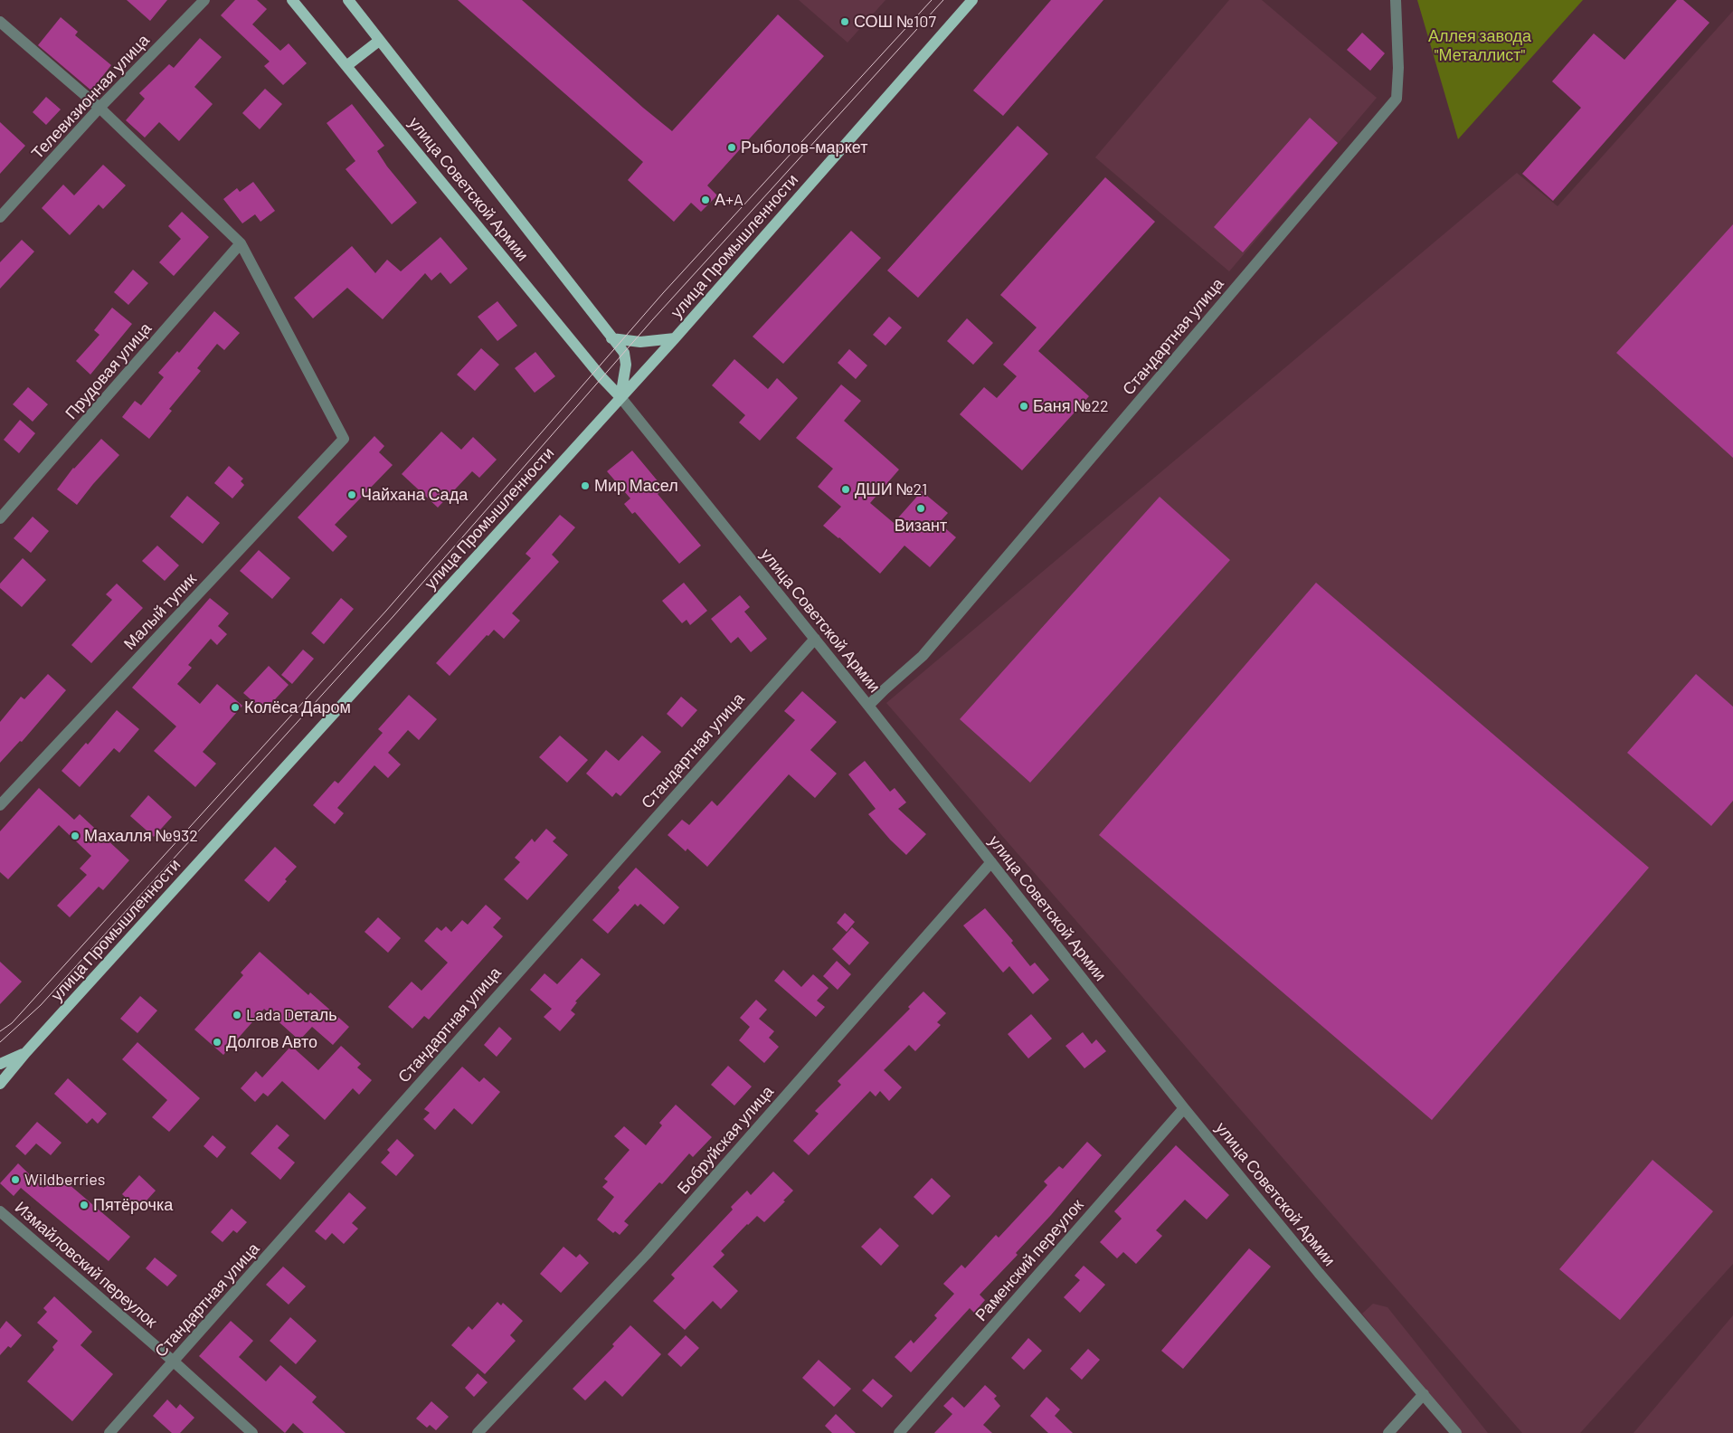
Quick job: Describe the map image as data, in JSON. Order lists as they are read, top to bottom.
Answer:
{
  "streets": {
    "main road": ["улица Советской Армии", "улица Промышленности"],
    "street": [
      "Телевизионная улица",
      "Стандартная улица",
      "Прудовая улица",
      "Малый тупик",
      "Бобруйская улица",
      "Раменский переулок",
      "Измайловский переулок"
    ]
  },
  "crossings": [
    ["улица Советской Армии", "улица Промышленности"],
    ["улица Советской Армии", "Стандартная улица"],
    ["улица Советской Армии", "Бобруйская улица"],
    ["улица Советской Армии", "Раменский переулок"],
    ["Стандартная улица", "Измайловский переулок"],
    ["Прудовая улица", "Малый тупик"]
  ],
  "parks": ["Аллея завода \"Металлист\""],
  "places": [
    "СОШ №107",
    "Рыболов-маркет",
    "А+A",
    "Баня №22",
    "Мир Масел",
    "ДШИ №21",
    "Чайхана Сада",
    "Визант",
    "Колёса Даром",
    "Махалля №932",
    "Lada Dеталь",
    "Долгов Авто",
    "Wildberries",
    "Пятёрочка"
  ]
}
